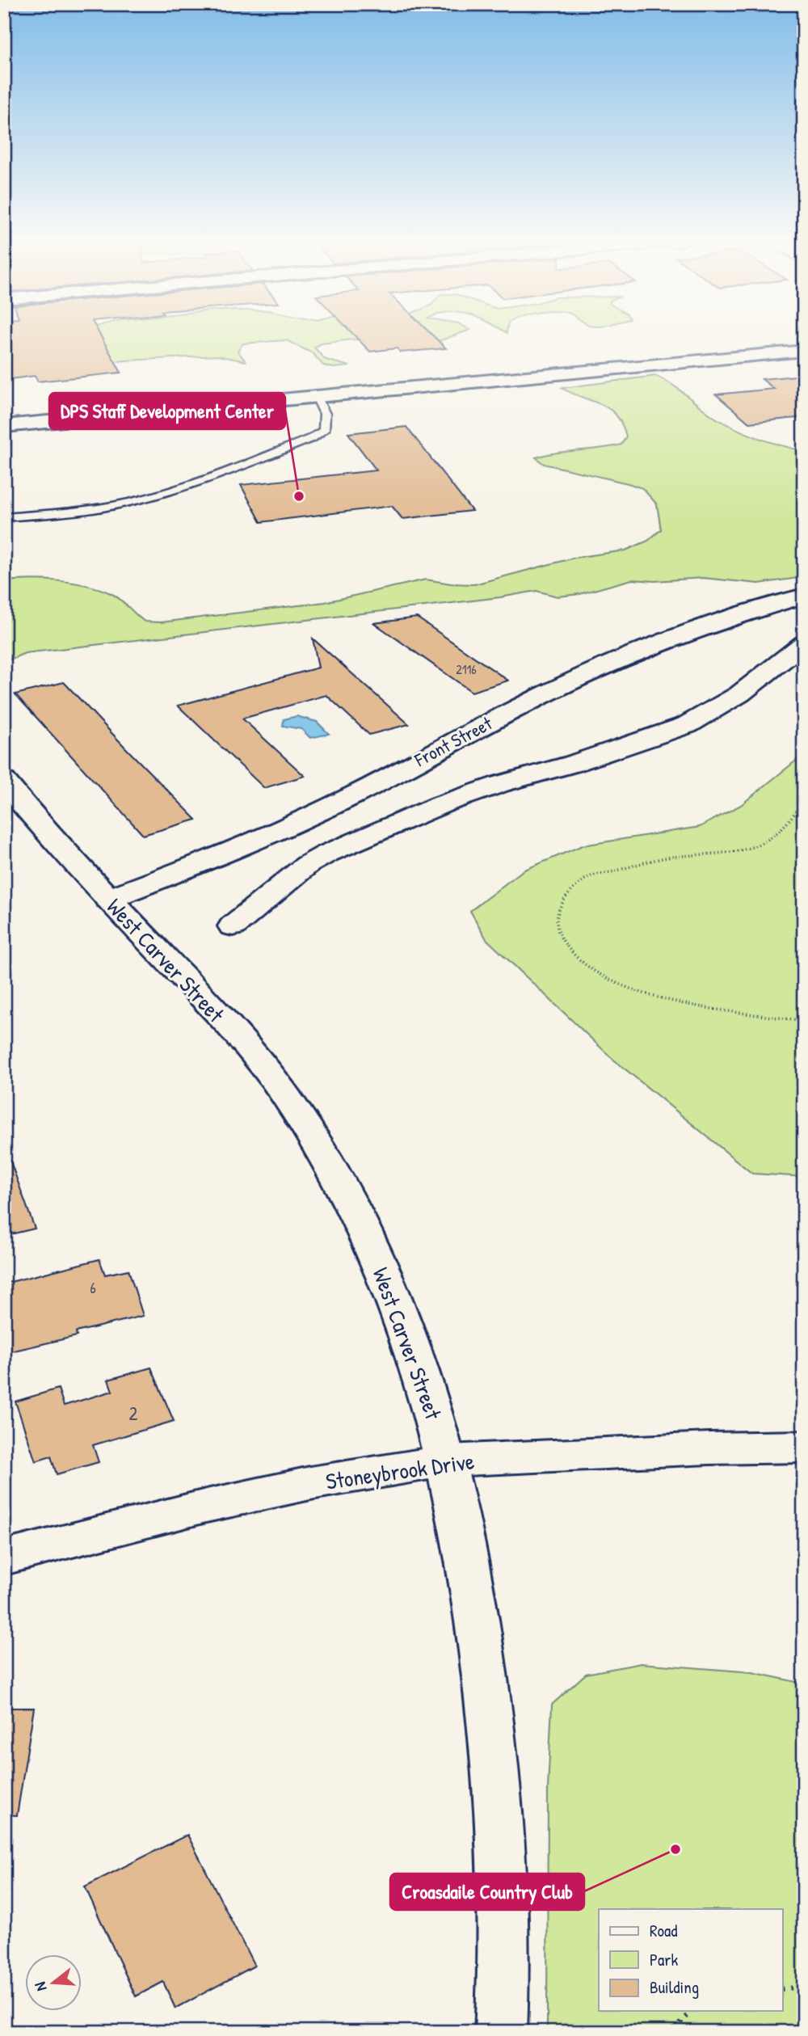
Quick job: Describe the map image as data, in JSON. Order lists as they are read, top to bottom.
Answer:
{
  "streets": {
    "street": ["Front Street", "West Carver Street", "Stoneybrook Drive"]
  },
  "crossings": [
    ["Front Street", "West Carver Street"],
    ["West Carver Street", "Stoneybrook Drive"]
  ],
  "places": ["DPS Staff Development Center", "Croasdaile Country Club"],
  "house_numbers": ["2116", "6", "2"],
  "legend": ["Road", "Park", "Building"],
  "north": "left"
}
